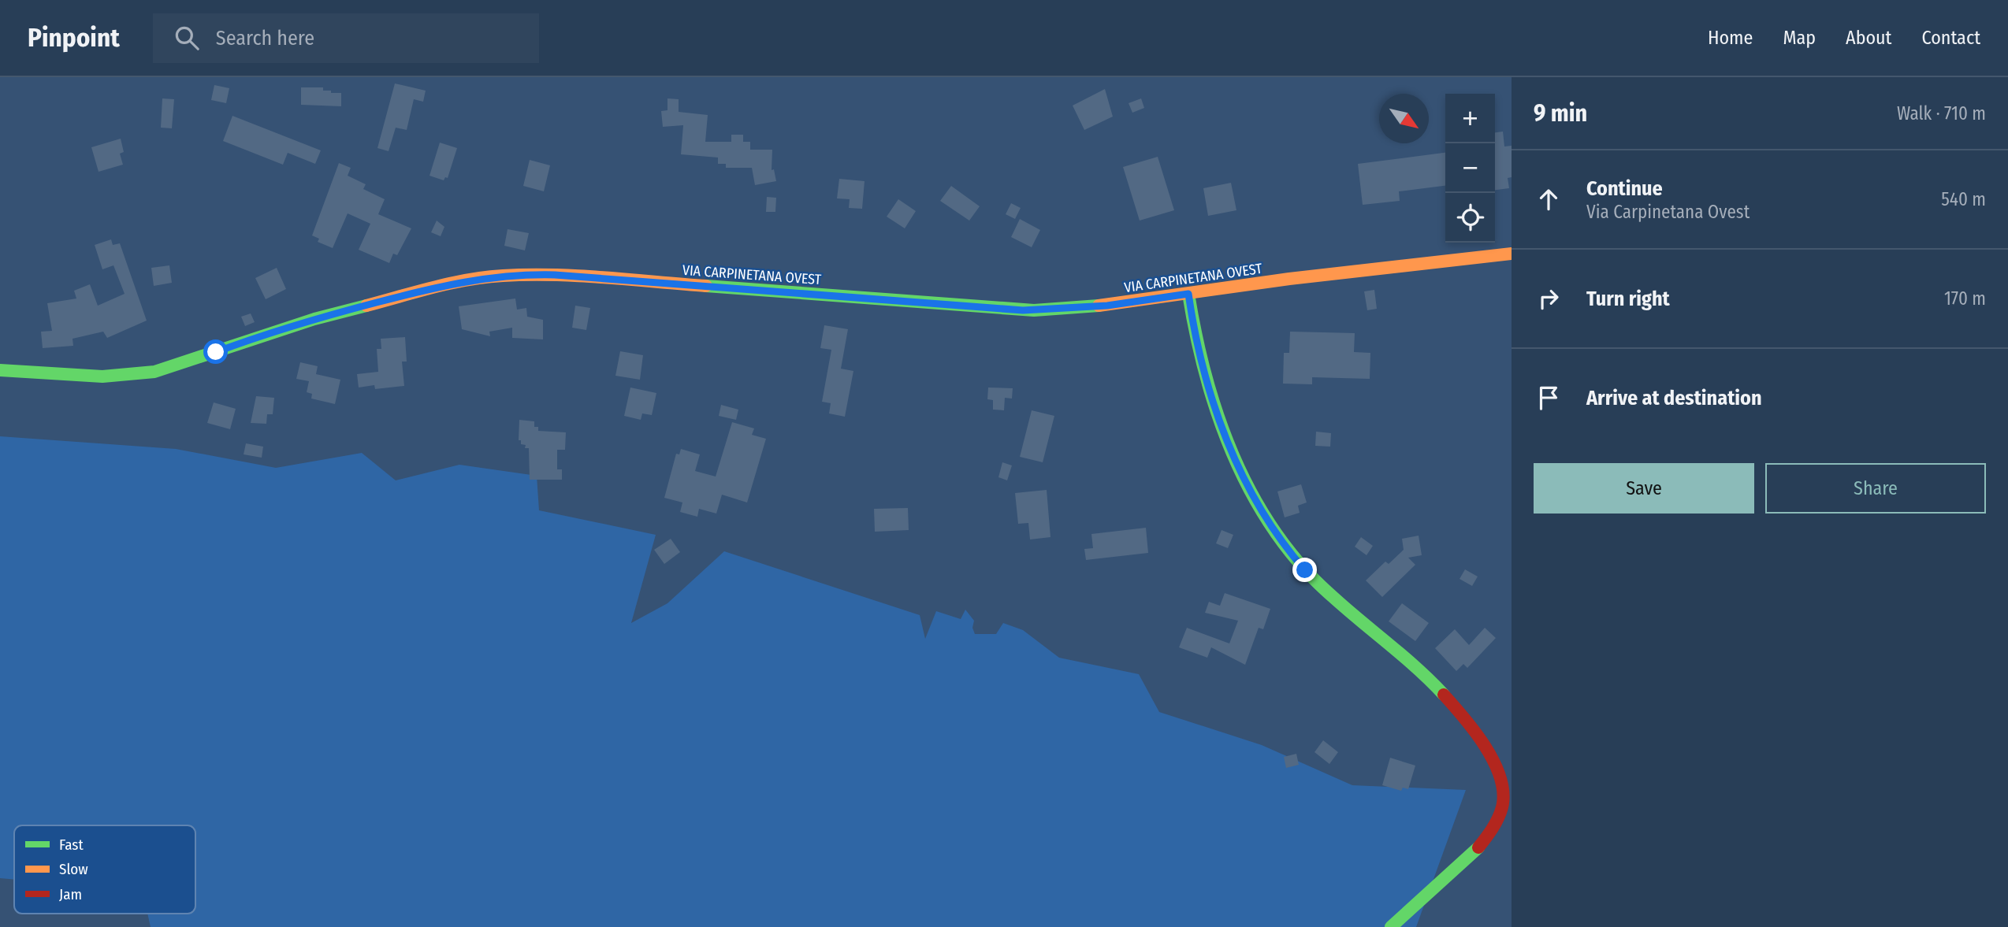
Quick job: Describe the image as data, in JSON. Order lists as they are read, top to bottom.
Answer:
{
  "streets": {
    "main road": ["VIA CARPINETANA OVEST"]
  },
  "legend": ["Fast", "Slow", "Jam"],
  "north": "bottom right",
  "page": {
    "header": "Pinpoint",
    "search": "Search here",
    "nav": [
      "Home",
      "Map",
      "About",
      "Contact"
    ],
    "heading": ["9 min", "Walk · 710 m"],
    "map_buttons": ["+", "−"],
    "list": [
      ["Continue", "Via Carpinetana Ovest", "540 m"],
      ["Turn right", "170 m"],
      "Arrive at destination"
    ],
    "buttons": ["Save", "Share"]
  }
}
